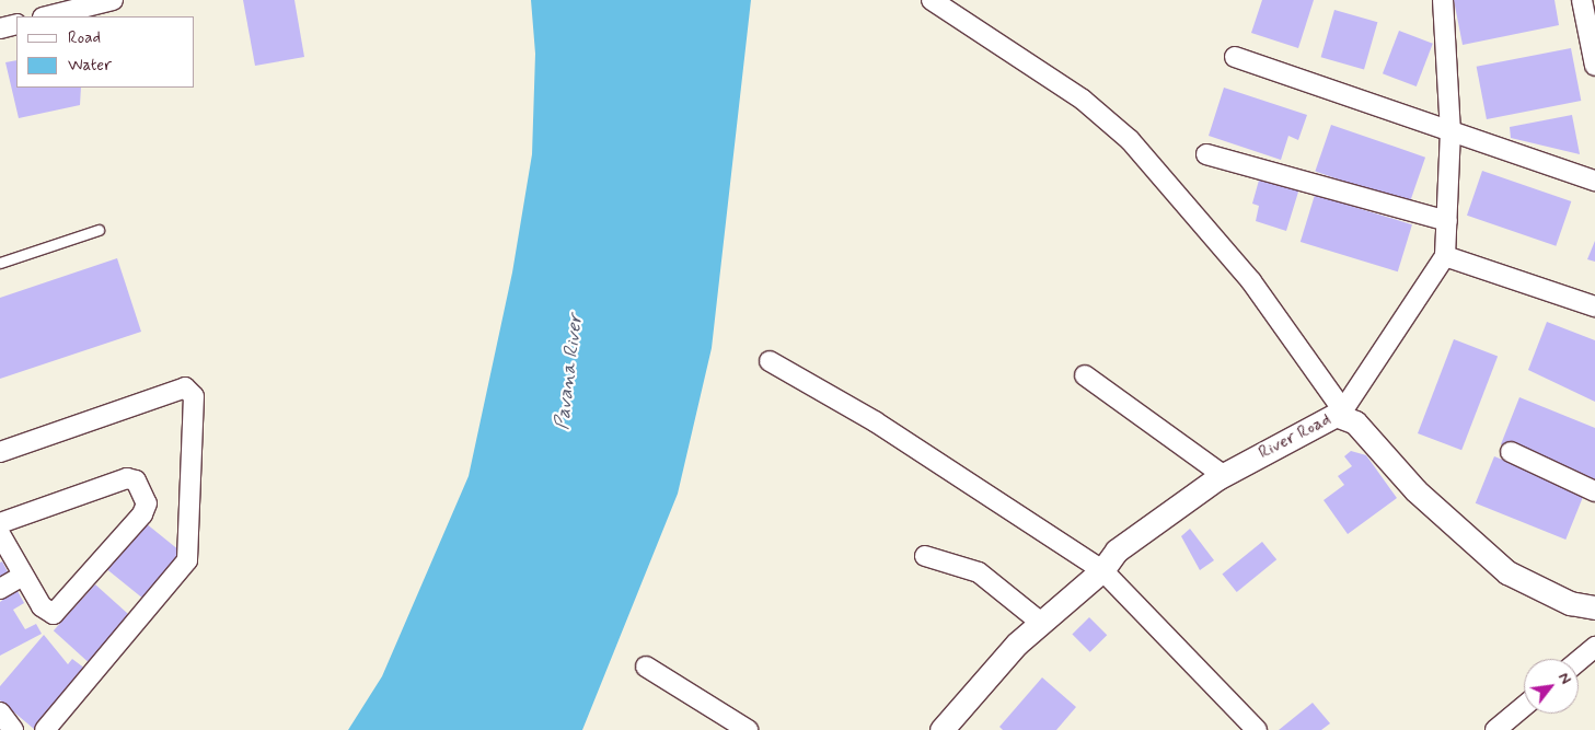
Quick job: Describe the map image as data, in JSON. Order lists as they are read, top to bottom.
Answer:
{
  "streets": {
    "street": ["River Road"]
  },
  "water": ["Pavana River"],
  "legend": ["Road", "Water"],
  "north": "top right"
}
